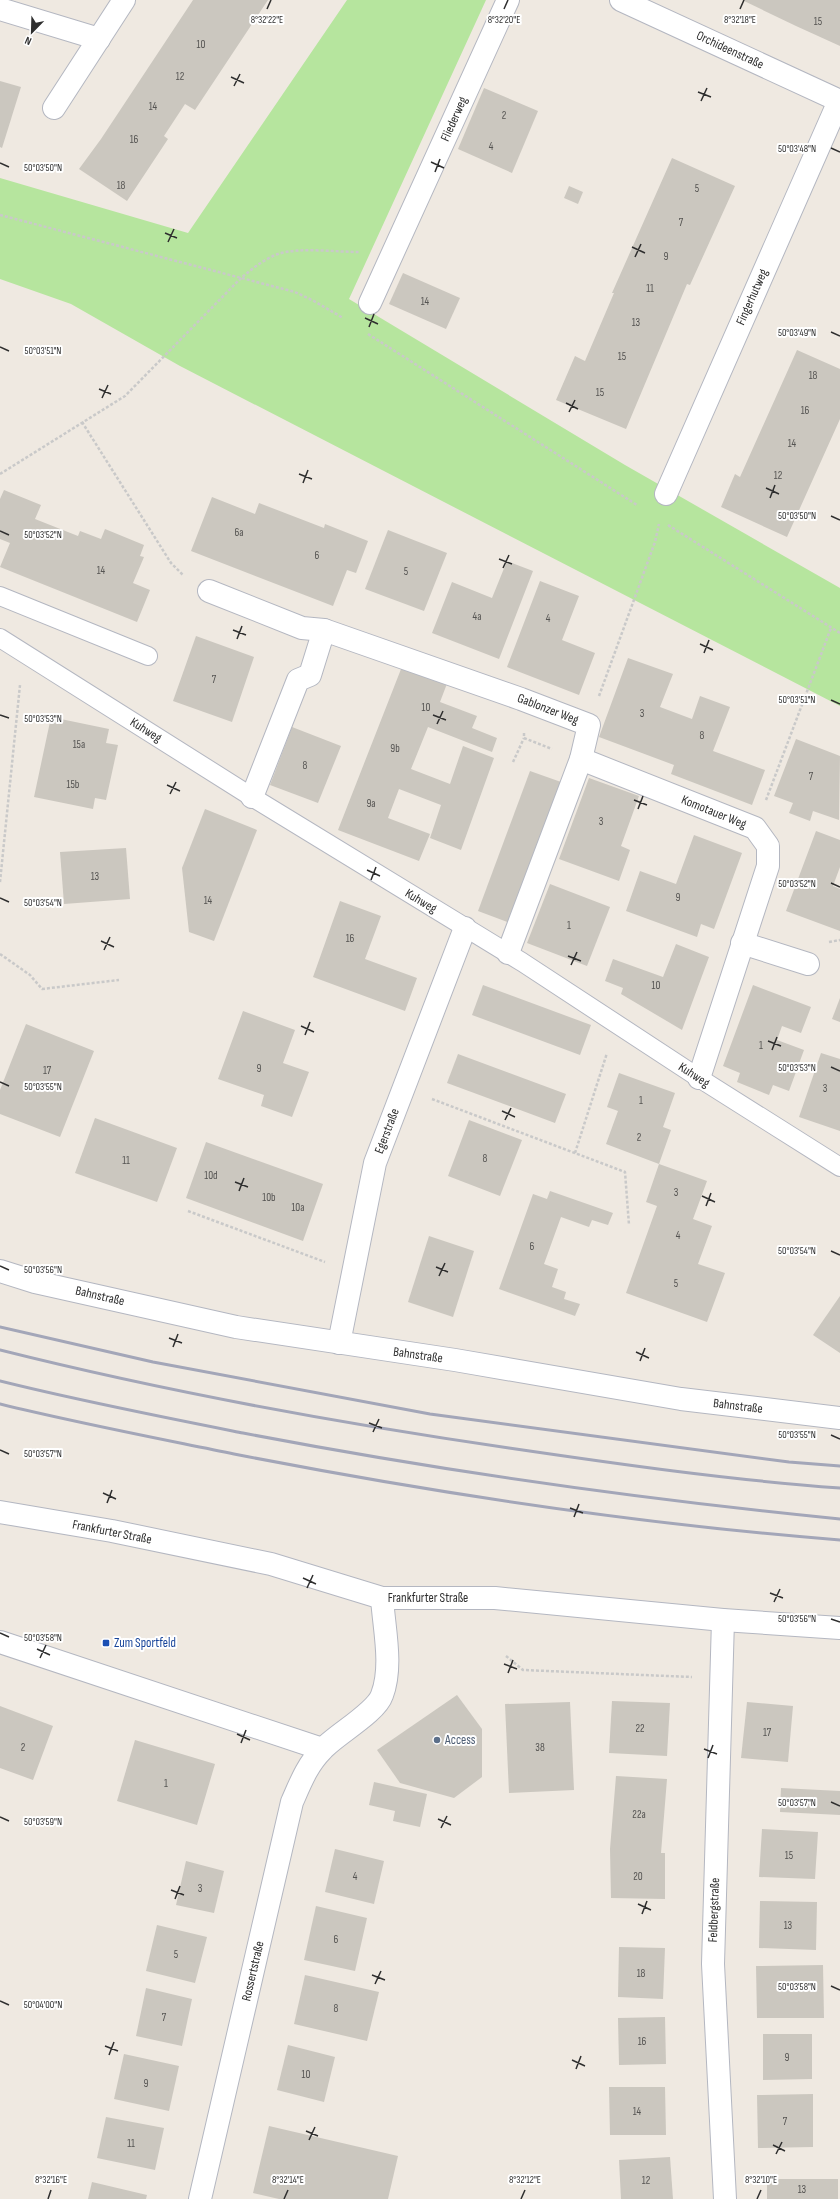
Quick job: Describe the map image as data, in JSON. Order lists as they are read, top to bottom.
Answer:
{
  "streets": {
    "street": [
      "Orchideenstraße",
      "Fliederweg",
      "Fingerhutweg",
      "Gablonzer Weg",
      "Komotauer Weg",
      "Egerstraße",
      "Bahnstraße",
      "Frankfurter Straße",
      "Feldbergstraße",
      "Rossertstraße"
    ],
    "lane": ["Kuhweg"]
  },
  "crossings": [
    ["Orchideenstraße", "Fingerhutweg"],
    ["Gablonzer Weg", "Kuhweg"],
    ["Gablonzer Weg", "Komotauer Weg"],
    ["Kuhweg", "Komotauer Weg"],
    ["Kuhweg", "Egerstraße"],
    ["Egerstraße", "Bahnstraße"],
    ["Frankfurter Straße", "Feldbergstraße"]
  ],
  "places": {
    "transit": ["Zum Sportfeld"],
    "other": ["Access"]
  },
  "house_numbers": [
    "15",
    "10",
    "12",
    "14",
    "2",
    "16",
    "4",
    "18",
    "5",
    "7",
    "9",
    "11",
    "14",
    "13",
    "15",
    "18",
    "15",
    "16",
    "14",
    "12",
    "6a",
    "6",
    "14",
    "5",
    "4a",
    "4",
    "7",
    "10",
    "3",
    "8",
    "15a",
    "9b",
    "8",
    "7",
    "15b",
    "9a",
    "3",
    "13",
    "9",
    "14",
    "1",
    "16",
    "10",
    "1",
    "9",
    "17",
    "3",
    "1",
    "2",
    "8",
    "11",
    "10d",
    "3",
    "10b",
    "10a",
    "4",
    "6",
    "5",
    "22",
    "17",
    "2",
    "38",
    "1",
    "22a",
    "15",
    "4",
    "20",
    "3",
    "13",
    "6",
    "5",
    "18",
    "8",
    "7",
    "16",
    "9",
    "10",
    "9",
    "14",
    "7",
    "11",
    "12",
    "13"
  ],
  "north": "bottom left",
  "coordinates": [
    "8°32'22\"E",
    "8°32'20\"E",
    "8°32'18\"E",
    "50°03'48\"N",
    "50°03'50\"N",
    "50°03'49\"N",
    "50°03'51\"N",
    "50°03'52\"N",
    "50°03'53\"N",
    "50°03'54\"N",
    "50°03'55\"N",
    "50°03'56\"N",
    "50°03'57\"N",
    "50°03'58\"N",
    "50°03'59\"N",
    "50°04'00\"N",
    "8°32'16\"E",
    "8°32'14\"E",
    "8°32'12\"E",
    "8°32'10\"E"
  ]
}
